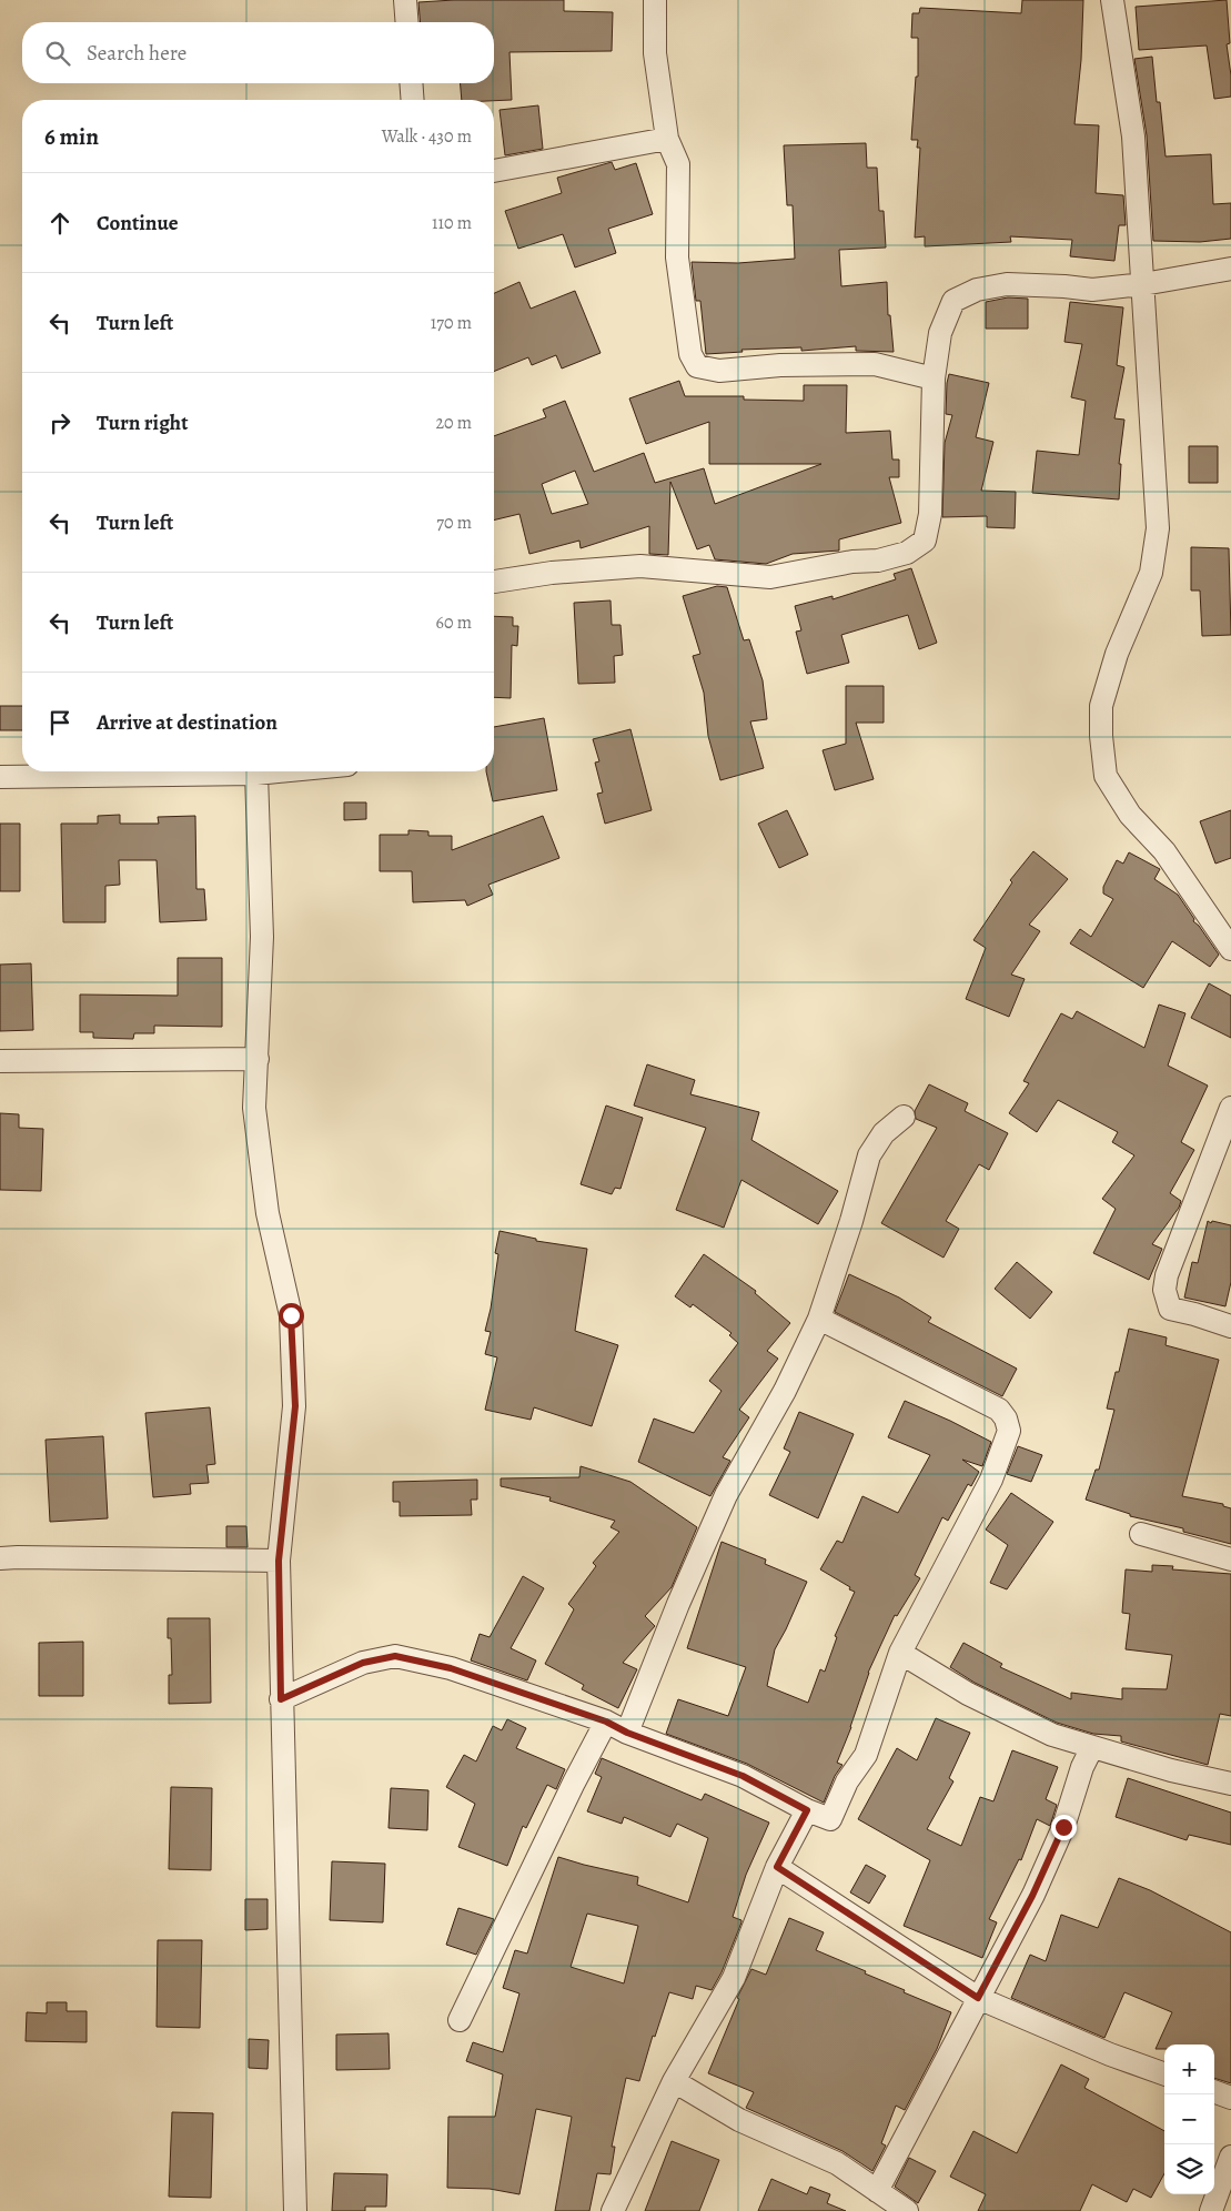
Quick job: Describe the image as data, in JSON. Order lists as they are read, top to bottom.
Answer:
{
  "page": {
    "search": "Search here",
    "heading": ["6 min", "Walk · 430 m"],
    "list": [
      ["Continue", "110 m"],
      ["Turn left", "170 m"],
      ["Turn right", "20 m"],
      ["Turn left", "70 m"],
      ["Turn left", "60 m"],
      "Arrive at destination"
    ],
    "map_buttons": ["+", "−"]
  }
}
